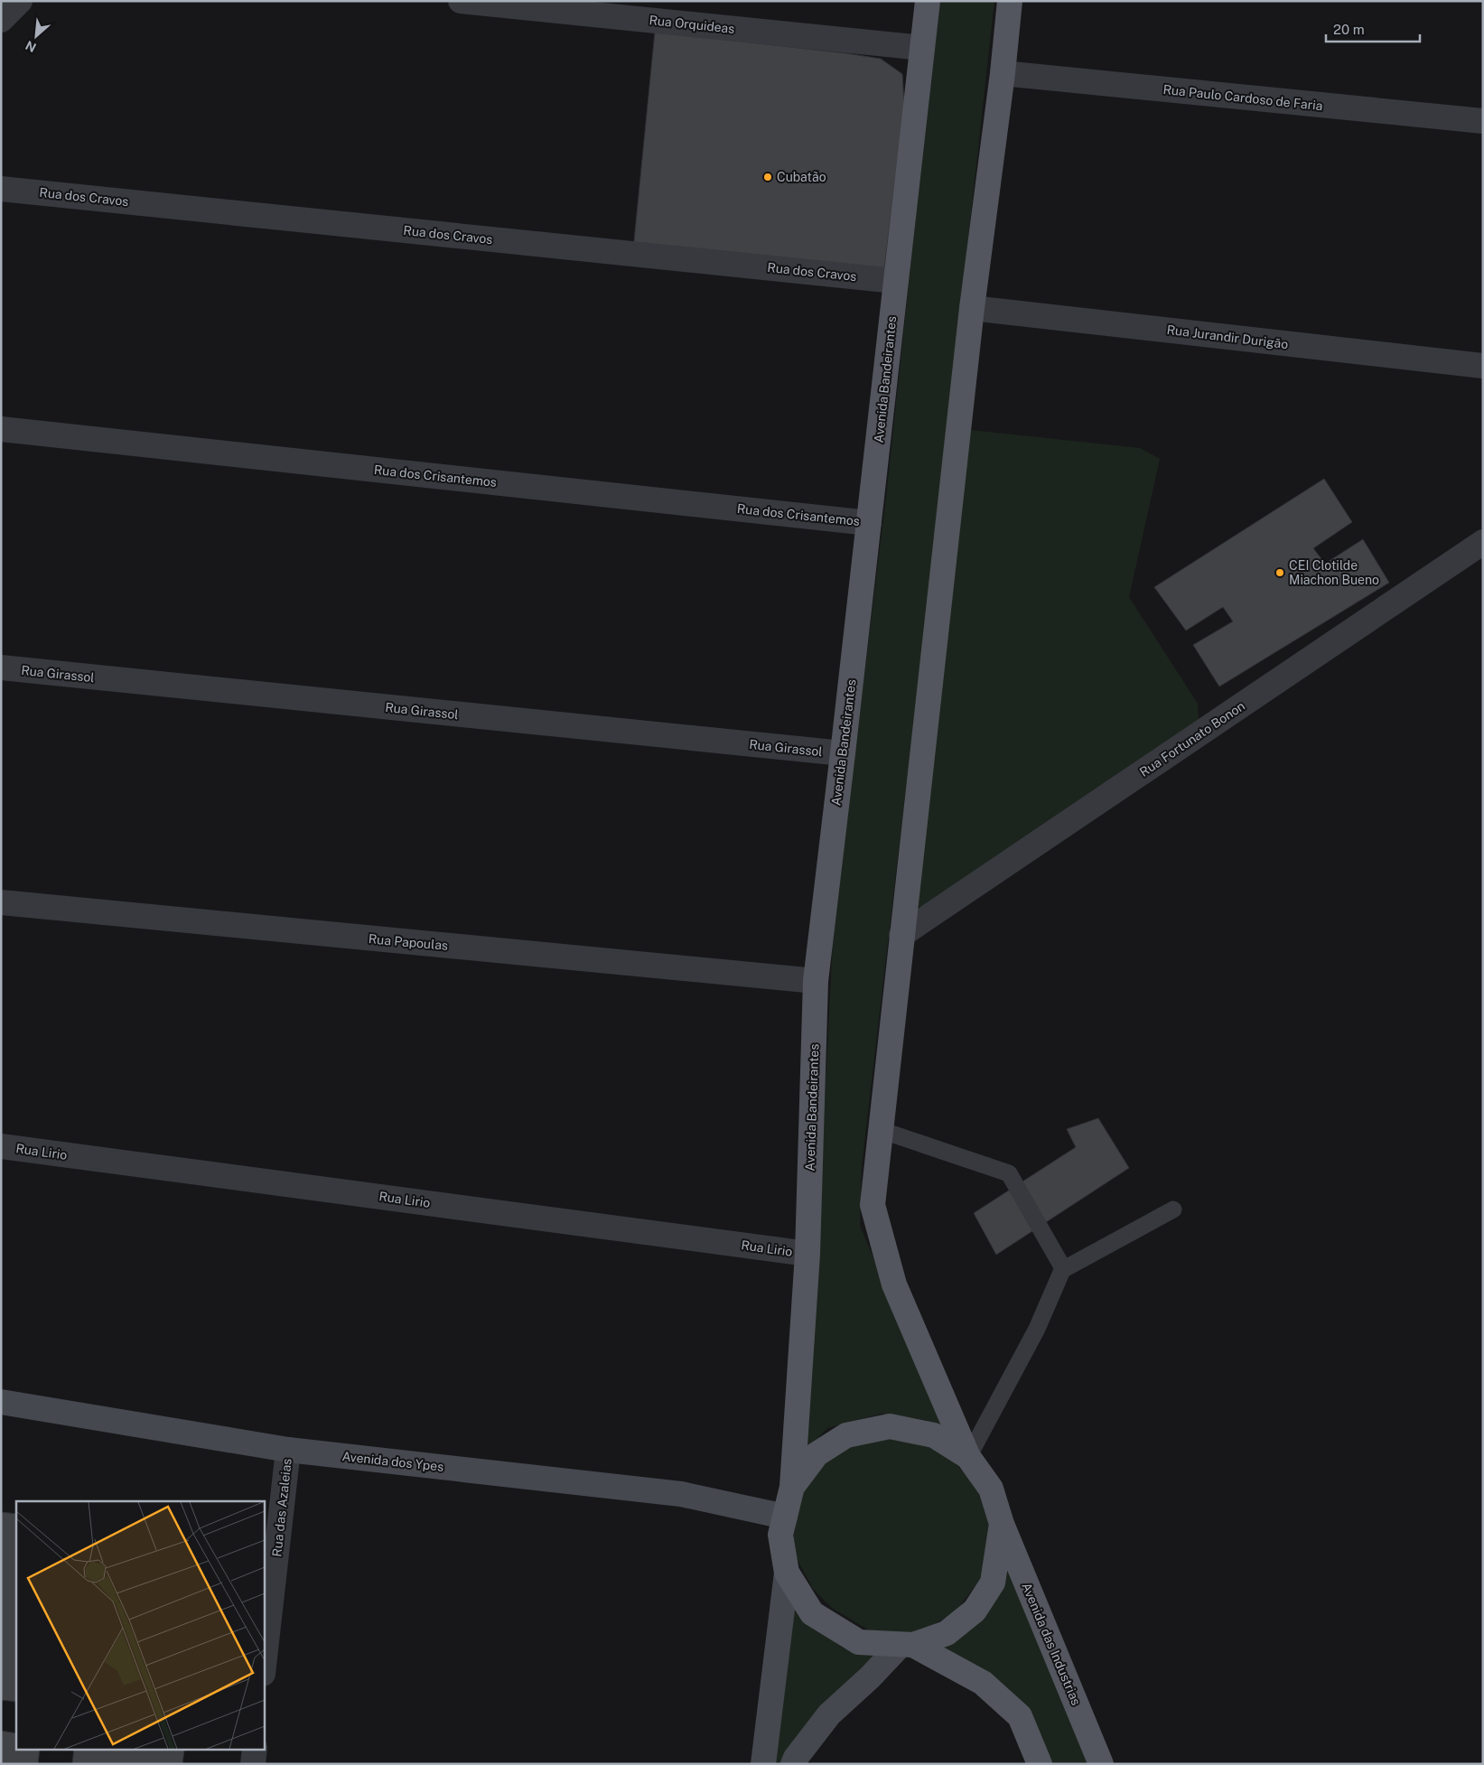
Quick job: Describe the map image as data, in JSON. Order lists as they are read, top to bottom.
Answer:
{
  "streets": {
    "main road": ["Avenida Bandeirantes", "Avenida dos Ypes", "Avenida das Industrias"],
    "street": [
      "Rua Orquideas",
      "Rua Paulo Cardoso de Faria",
      "Rua dos Cravos",
      "Rua Jurandir Durigão",
      "Rua dos Crisantemos",
      "Rua Girassol",
      "Rua Fortunato Bonon",
      "Rua Papoulas",
      "Rua Lirio",
      "Rua das Azaleias"
    ]
  },
  "crossings": [
    ["Rua Orquideas", "Avenida Bandeirantes"],
    ["Rua dos Cravos", "Avenida Bandeirantes"],
    ["Avenida Bandeirantes", "Rua dos Crisantemos"],
    ["Avenida Bandeirantes", "Rua Girassol"],
    ["Avenida Bandeirantes", "Rua Papoulas"],
    ["Avenida Bandeirantes", "Rua Lirio"],
    ["Avenida dos Ypes", "Rua das Azaleias"]
  ],
  "places": ["Cubatão", "CEI Clotilde Miachon Bueno"],
  "scale_bar": "20 m",
  "north": "bottom left"
}
